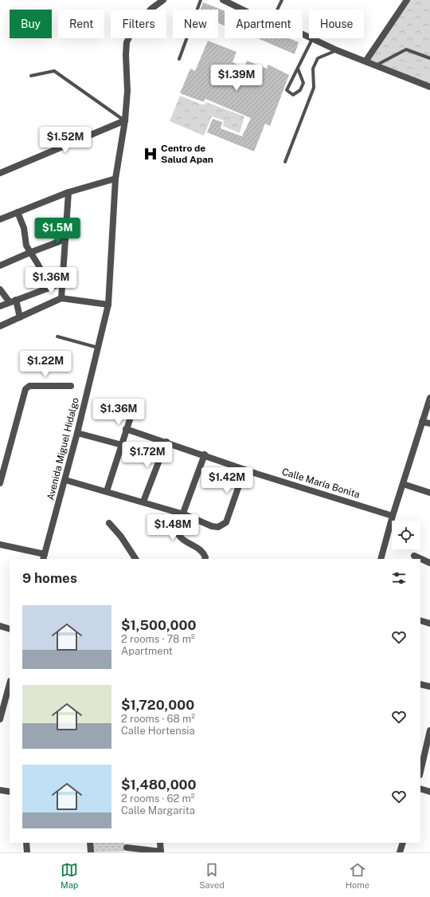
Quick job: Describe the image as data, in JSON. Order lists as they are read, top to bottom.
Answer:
{
  "streets": {
    "street": ["Avenida Miguel Hidalgo", "Calle María Bonita"]
  },
  "places": {
    "hospital": ["Centro de Salud Apan"]
  },
  "page": {
    "chip": [
      "Buy",
      "Rent",
      "Filters",
      "New",
      "Apartment",
      "House"
    ],
    "price": [
      "$1.39M",
      "$1.52M",
      "$1.5M",
      "$1.36M",
      "$1.22M",
      "$1.36M",
      "$1.72M",
      "$1.42M",
      "$1.48M"
    ],
    "heading": "9 homes",
    "list": [
      {
        "name": "$1,500,000",
        "note": "2 rooms · 78 m² · Apartment"
      },
      {
        "name": "$1,720,000",
        "note": "2 rooms · 68 m² · Calle Hortensia"
      },
      {
        "name": "$1,480,000",
        "note": "2 rooms · 62 m² · Calle Margarita"
      }
    ],
    "tabs": ["Map", "Saved", "Home"]
  }
}
